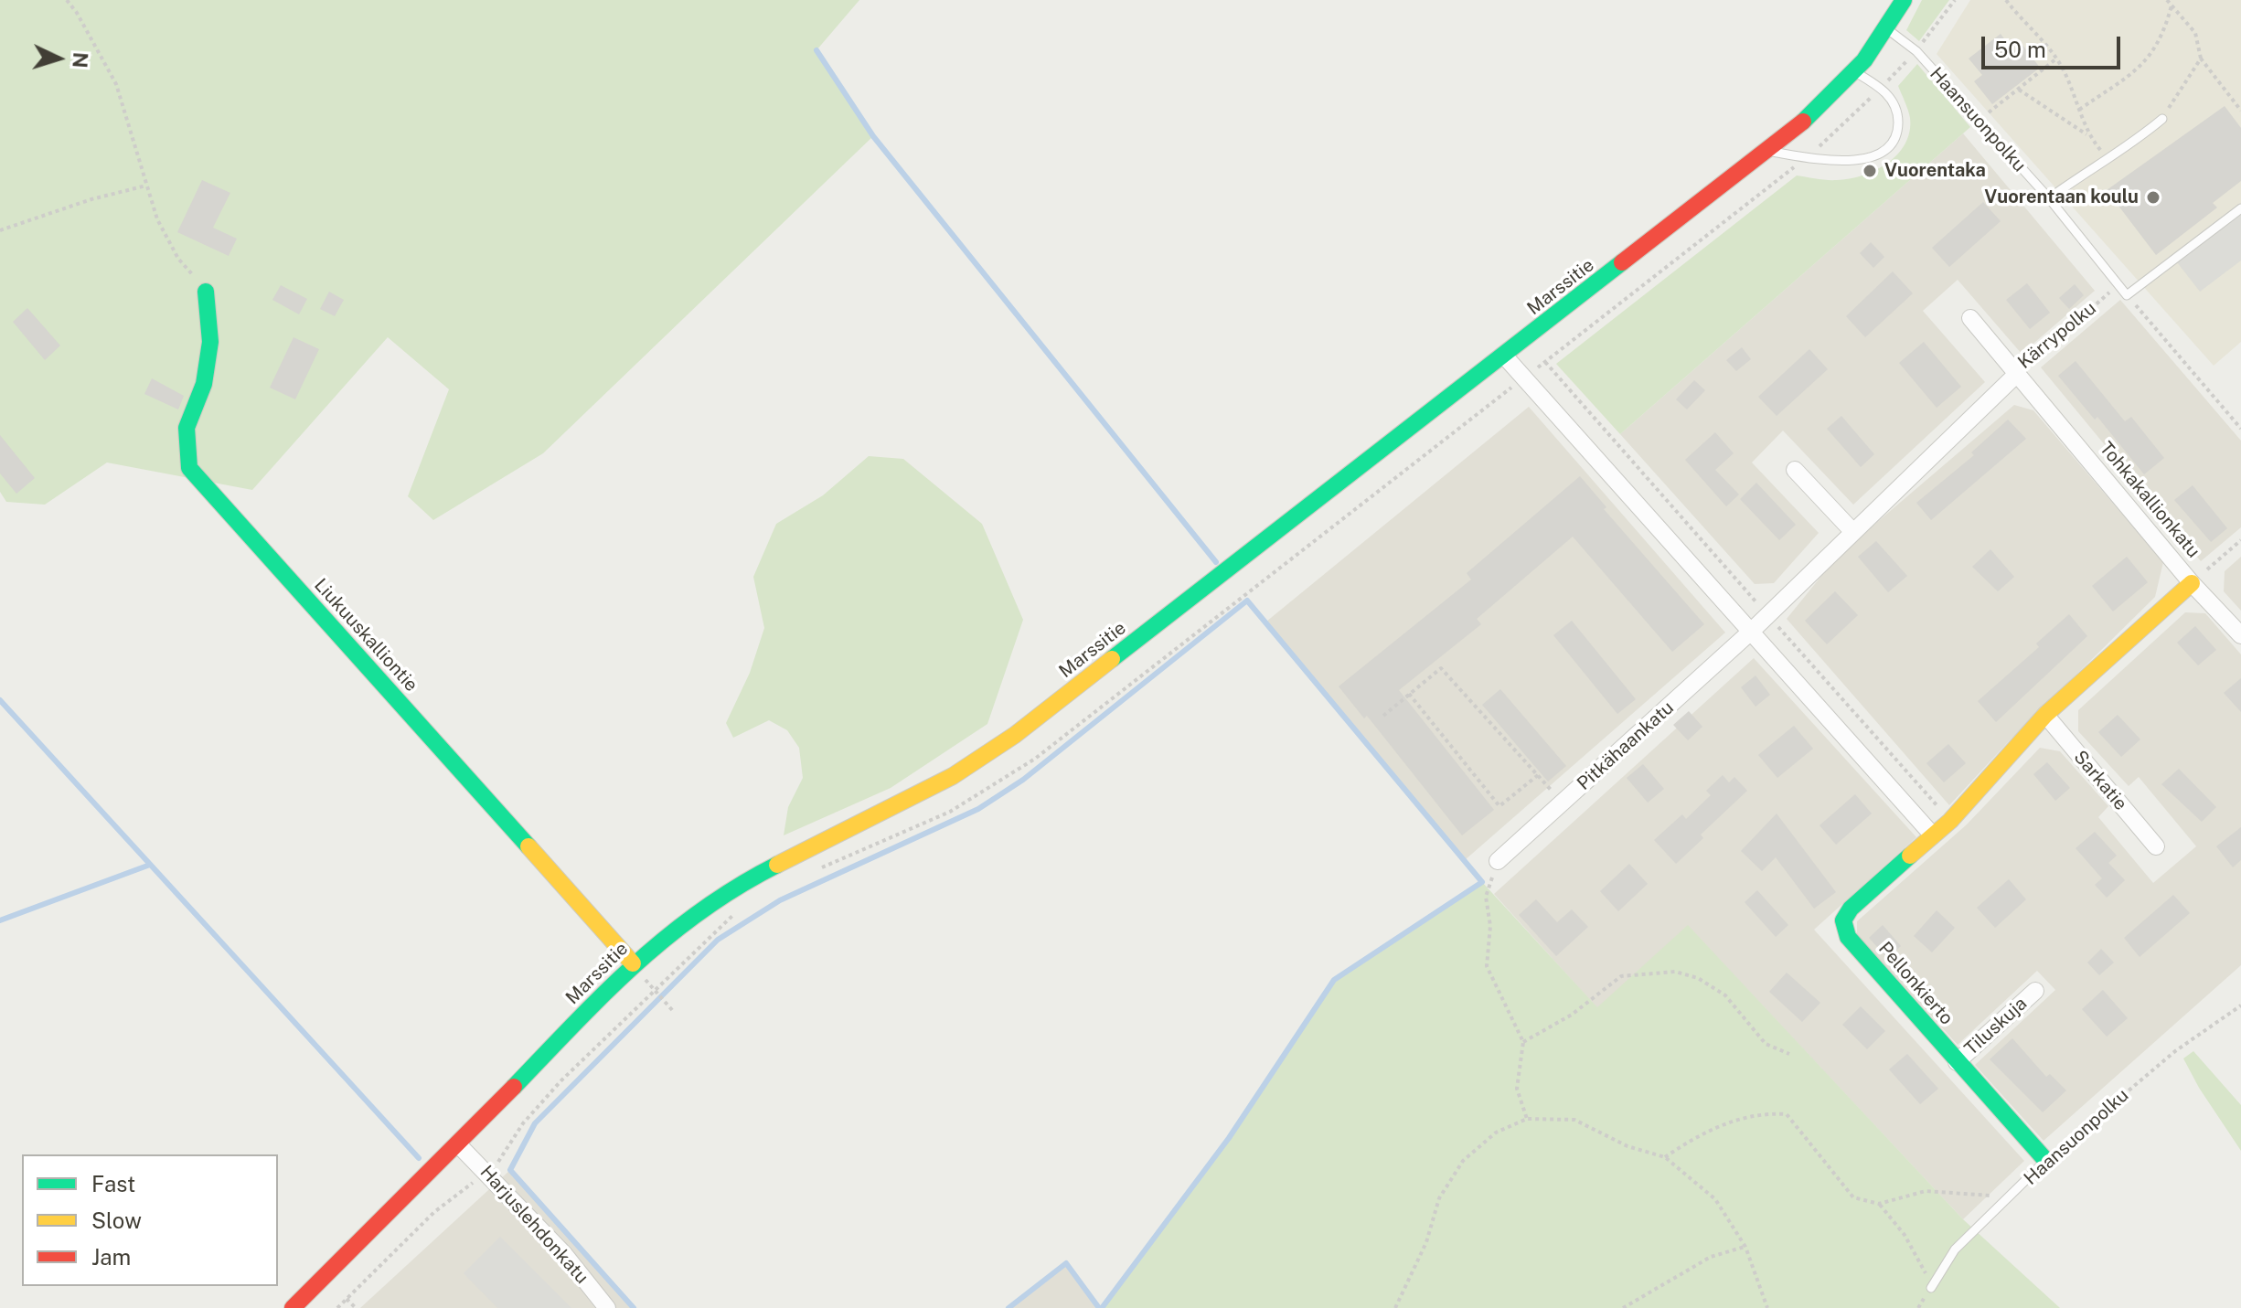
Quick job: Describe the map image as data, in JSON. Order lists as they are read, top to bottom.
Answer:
{
  "streets": {
    "main road": [
      "Marssitie",
      "Tohkakallionkatu",
      "Liukuuskalliontie",
      "Pellonkierto"
    ],
    "street": [
      "Kärrypolku",
      "Pitkähaankatu",
      "Sarkatie",
      "Tiluskuja",
      "Harjuslehdonkatu"
    ],
    "lane": ["Haansuonpolku"]
  },
  "crossings": [
    ["Haansuonpolku", "Marssitie"],
    ["Haansuonpolku", "Kärrypolku"],
    ["Haansuonpolku", "Pellonkierto"],
    ["Marssitie", "Liukuuskalliontie"],
    ["Marssitie", "Harjuslehdonkatu"],
    ["Kärrypolku", "Tohkakallionkatu"],
    ["Tohkakallionkatu", "Sarkatie"],
    ["Tohkakallionkatu", "Pellonkierto"],
    ["Pellonkierto", "Tiluskuja"]
  ],
  "places": ["Vuorentaka", "Vuorentaan koulu"],
  "legend": ["Fast", "Slow", "Jam"],
  "scale_bar": "50 m",
  "north": "right"
}
